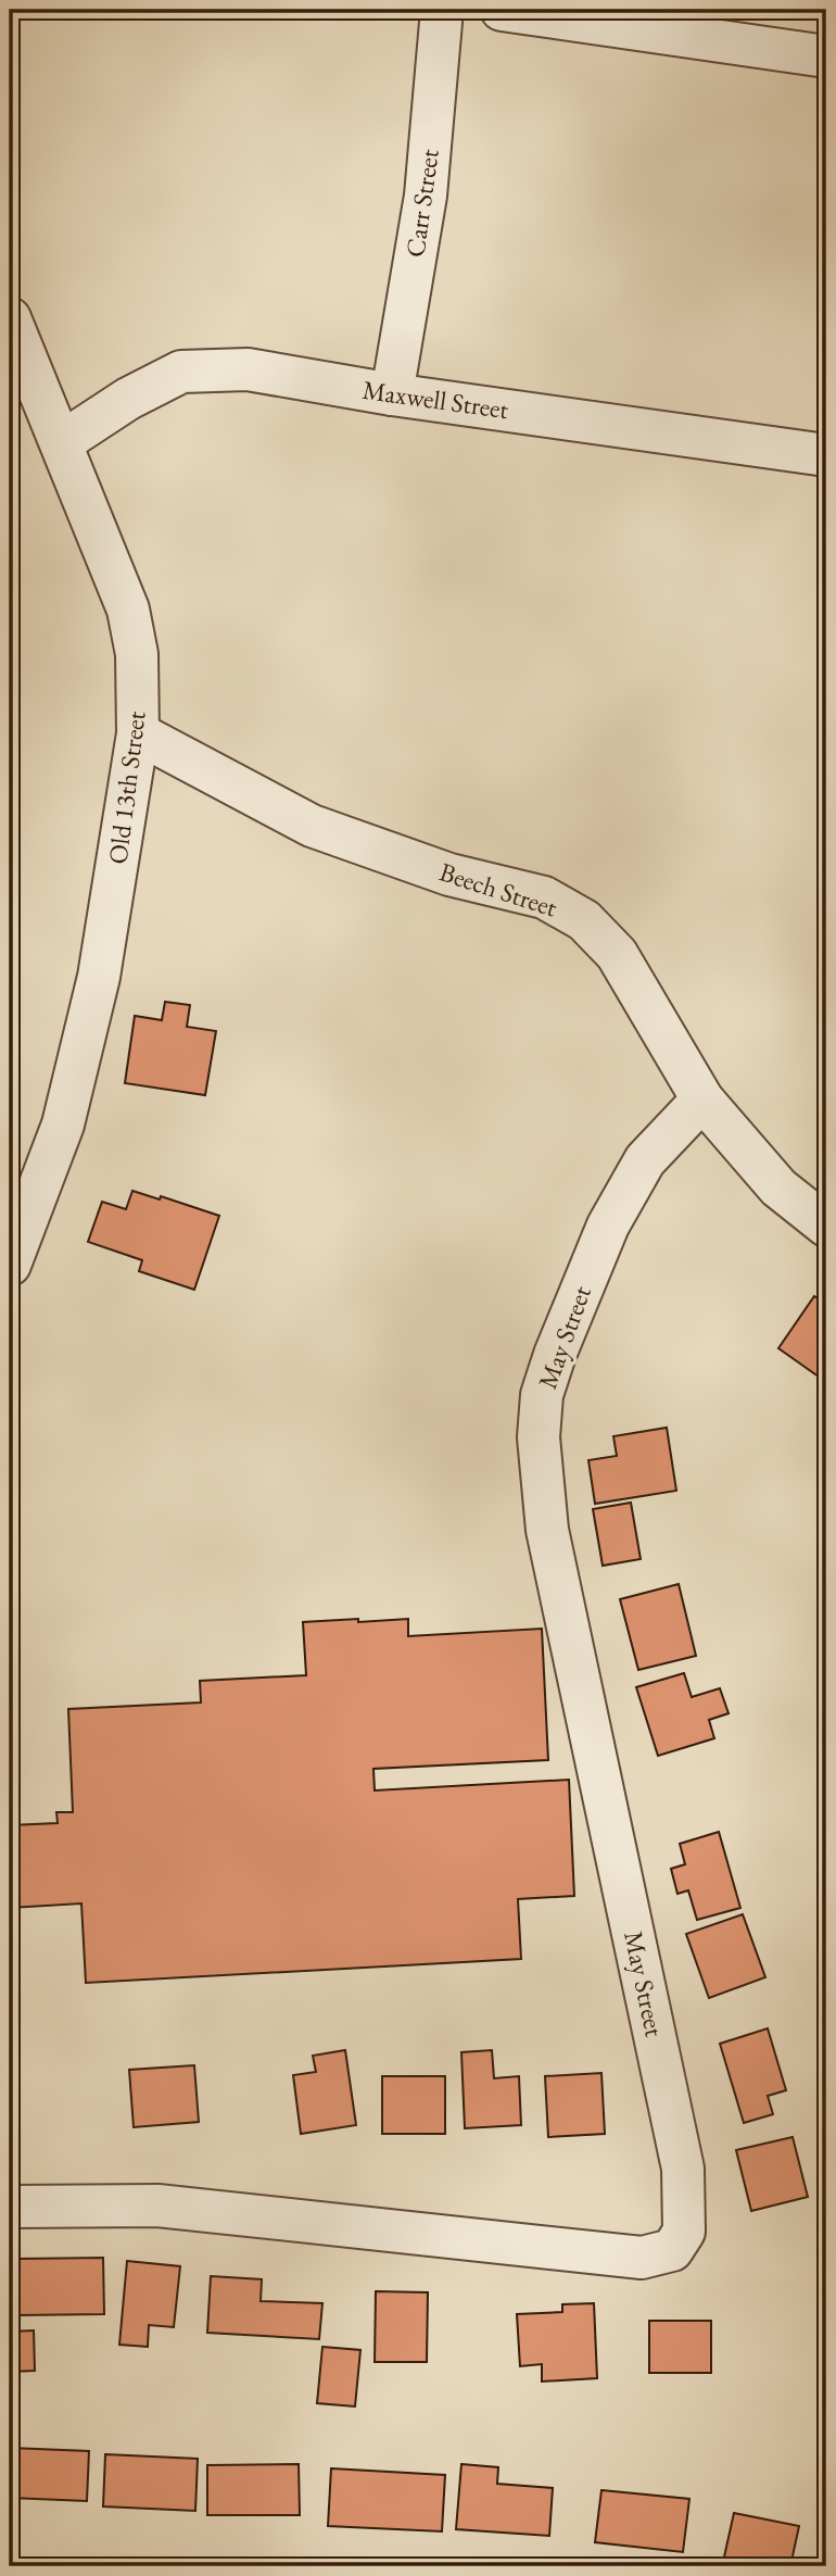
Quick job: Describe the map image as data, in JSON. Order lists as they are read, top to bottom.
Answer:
{
  "streets": {
    "street": [
      "Carr Street",
      "Maxwell Street",
      "Old 13th Street",
      "Beech Street",
      "May Street"
    ]
  },
  "crossings": [
    ["Carr Street", "Maxwell Street"],
    ["Maxwell Street", "Old 13th Street"],
    ["Old 13th Street", "Beech Street"],
    ["Beech Street", "May Street"]
  ]
}
